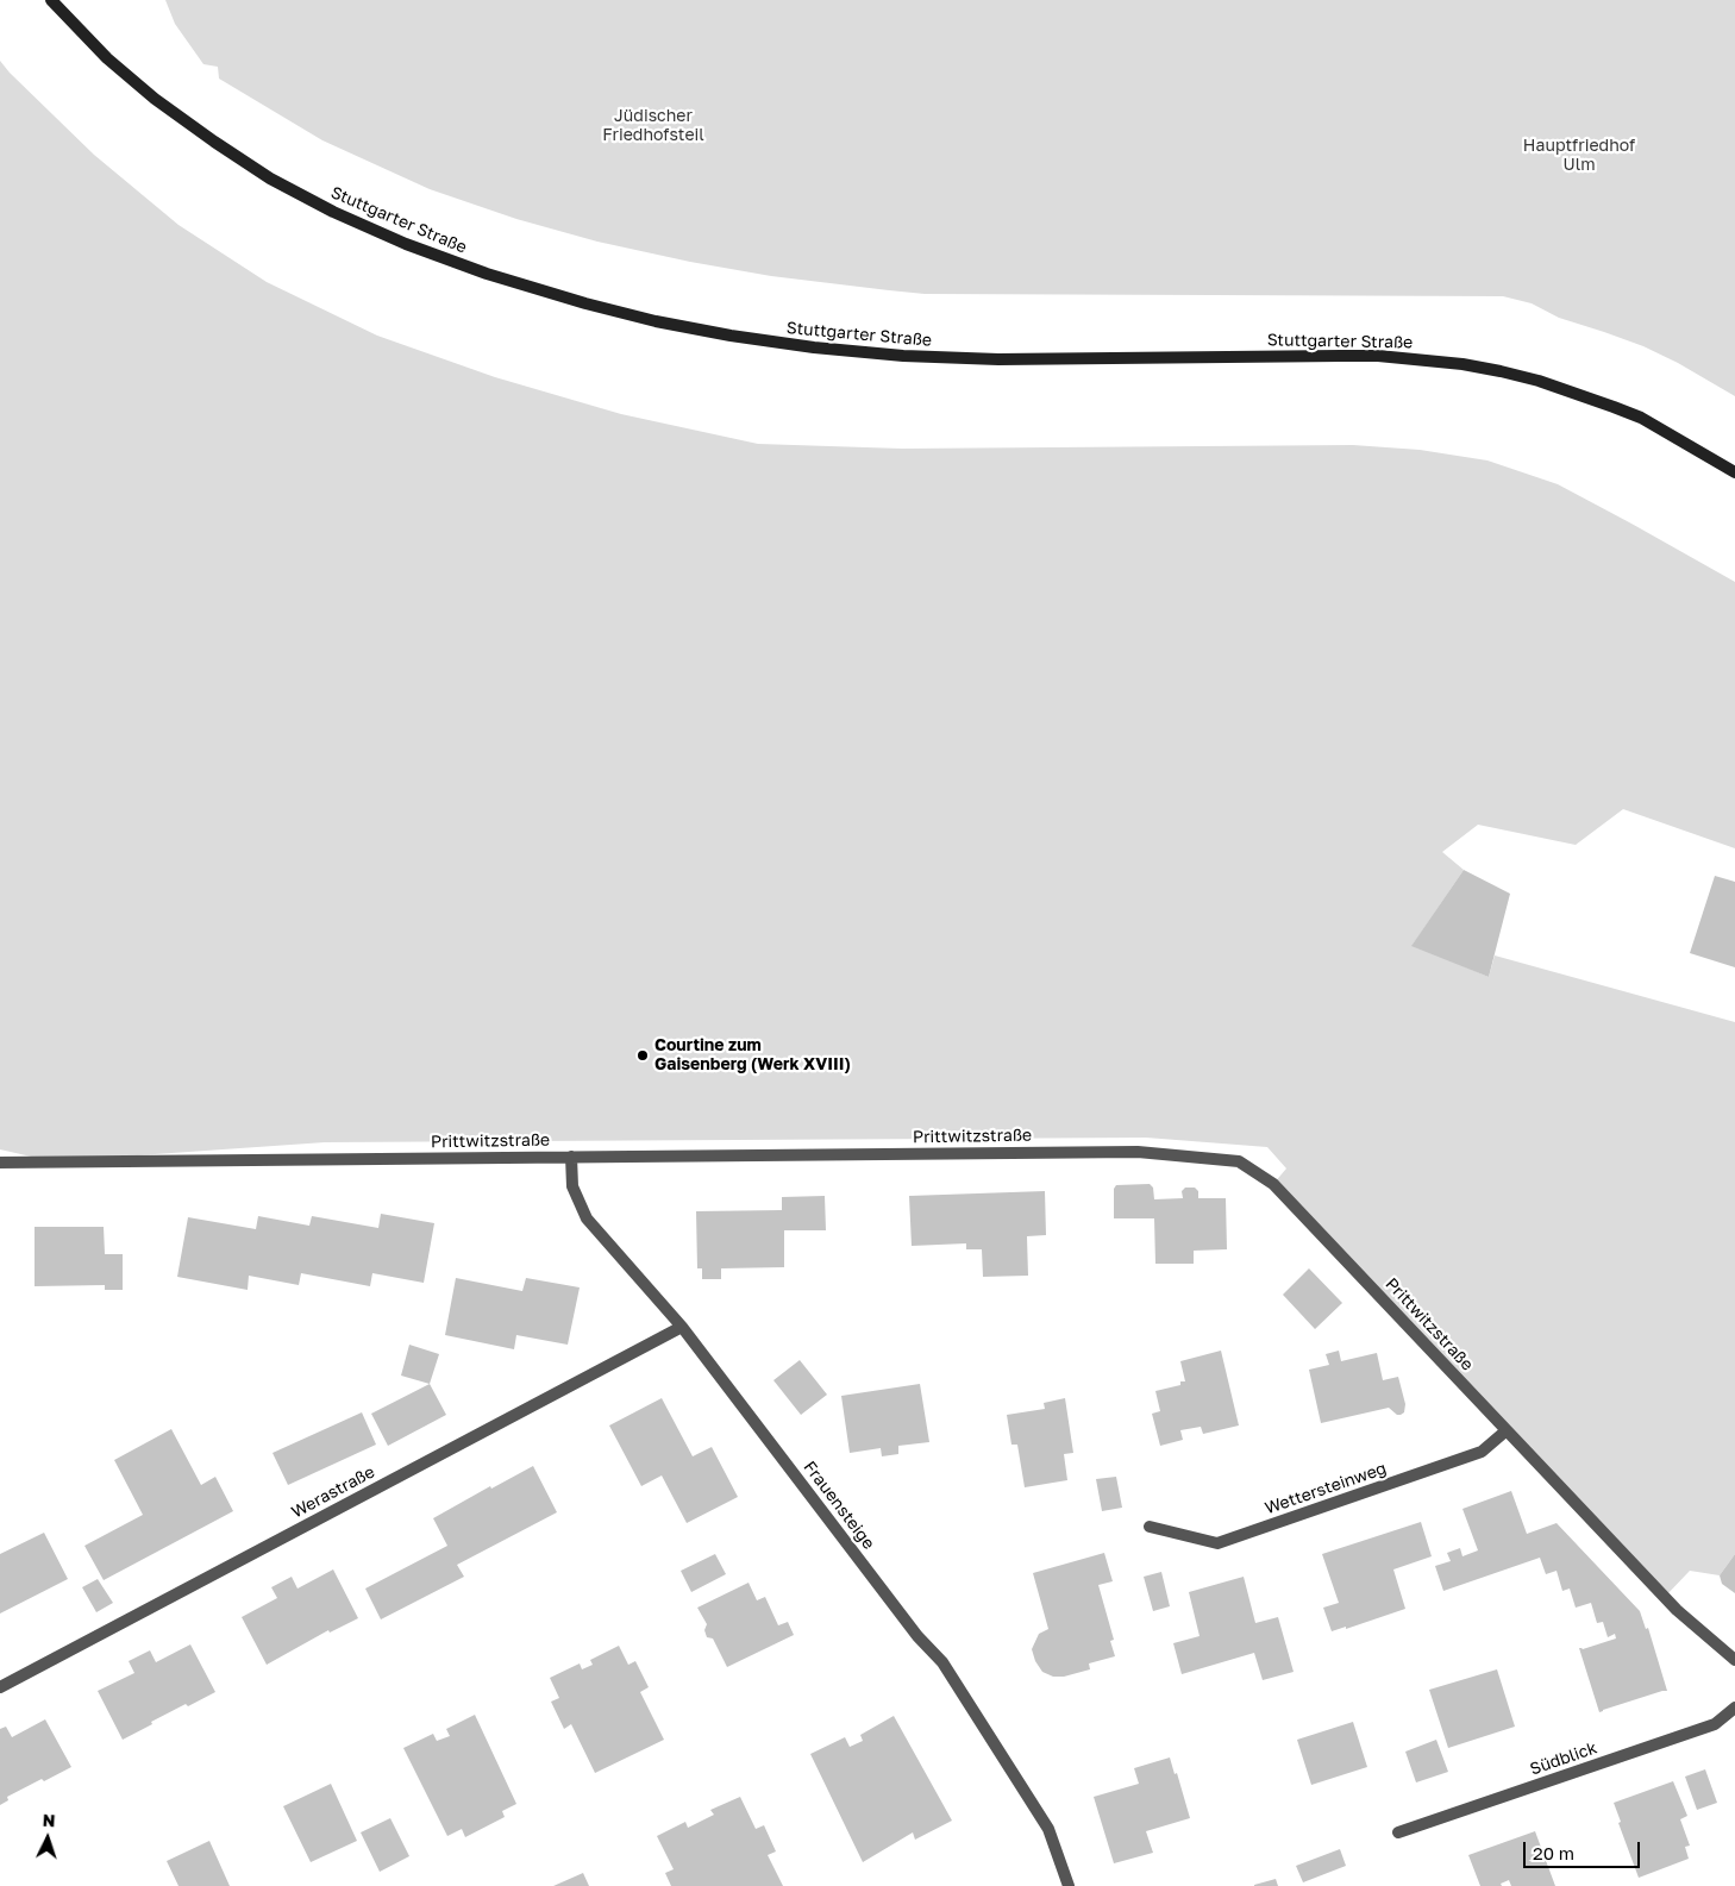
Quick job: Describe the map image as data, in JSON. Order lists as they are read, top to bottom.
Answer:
{
  "streets": {
    "main road": ["Stuttgarter Straße"],
    "street": [
      "Prittwitzstraße",
      "Wettersteinweg",
      "Werastraße",
      "Frauensteige",
      "Südblick"
    ]
  },
  "crossings": [
    ["Prittwitzstraße", "Wettersteinweg"],
    ["Prittwitzstraße", "Frauensteige"],
    ["Werastraße", "Frauensteige"]
  ],
  "parks": ["Jüdischer Friedhofsteil", "Hauptfriedhof Ulm"],
  "places": ["Courtine zum Gaisenberg (Werk XVIII)"],
  "scale_bar": "20 m",
  "north": "top"
}
